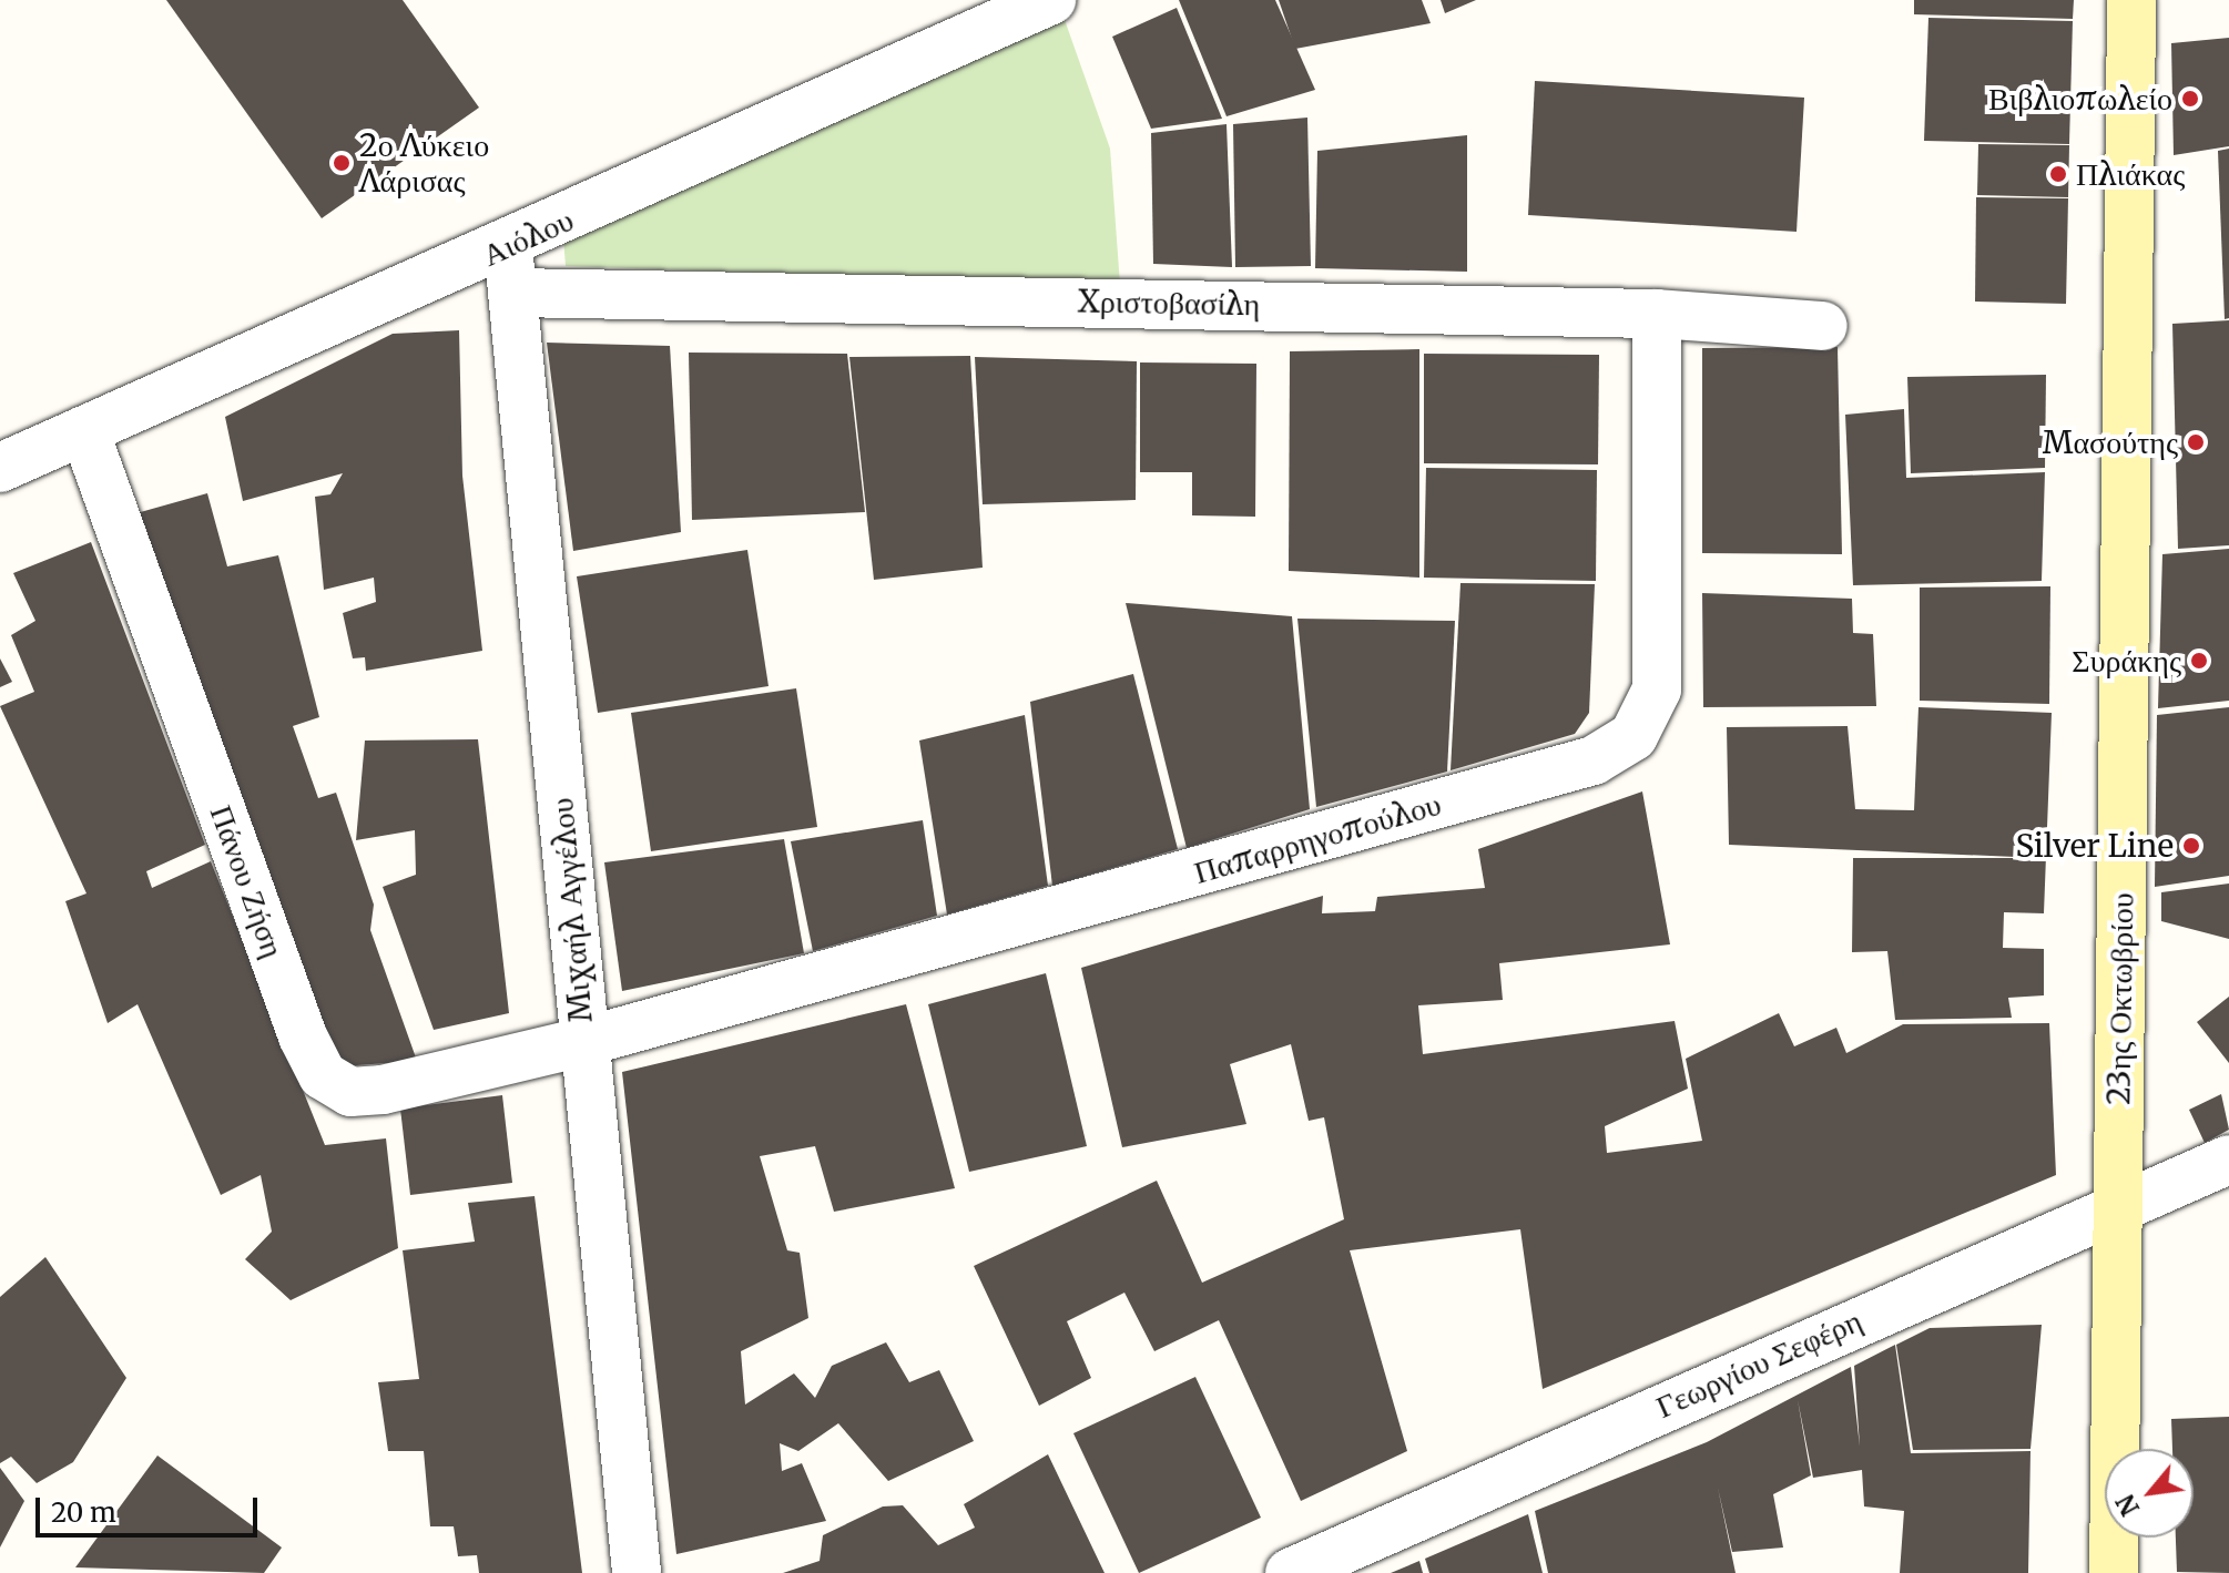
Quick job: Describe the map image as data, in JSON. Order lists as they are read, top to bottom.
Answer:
{
  "streets": {
    "main road": ["23ης Οκτωβρίου"],
    "street": [
      "Αιόλου",
      "Χριστοβασίλη",
      "Παπαρρηγοπούλου",
      "Πάνου Ζήση",
      "Μιχαήλ Αγγέλου",
      "Γεωργίου Σεφέρη"
    ]
  },
  "crossings": [
    ["Αιόλου", "Χριστοβασίλη"],
    ["Αιόλου", "Πάνου Ζήση"],
    ["Αιόλου", "Μιχαήλ Αγγέλου"],
    ["Χριστοβασίλη", "Παπαρρηγοπούλου"],
    ["Χριστοβασίλη", "Μιχαήλ Αγγέλου"],
    ["Παπαρρηγοπούλου", "Πάνου Ζήση"],
    ["Παπαρρηγοπούλου", "Μιχαήλ Αγγέλου"],
    ["Πάνου Ζήση", "Μιχαήλ Αγγέλου"],
    ["23ης Οκτωβρίου", "Γεωργίου Σεφέρη"]
  ],
  "places": [
    "Βιβλιοπωλείο",
    "2ο Λύκειο Λάρισας",
    "Πλιάκας",
    "Μασούτης",
    "Συράκης",
    "Silver Line"
  ],
  "scale_bar": "20 m",
  "north": "bottom left"
}
